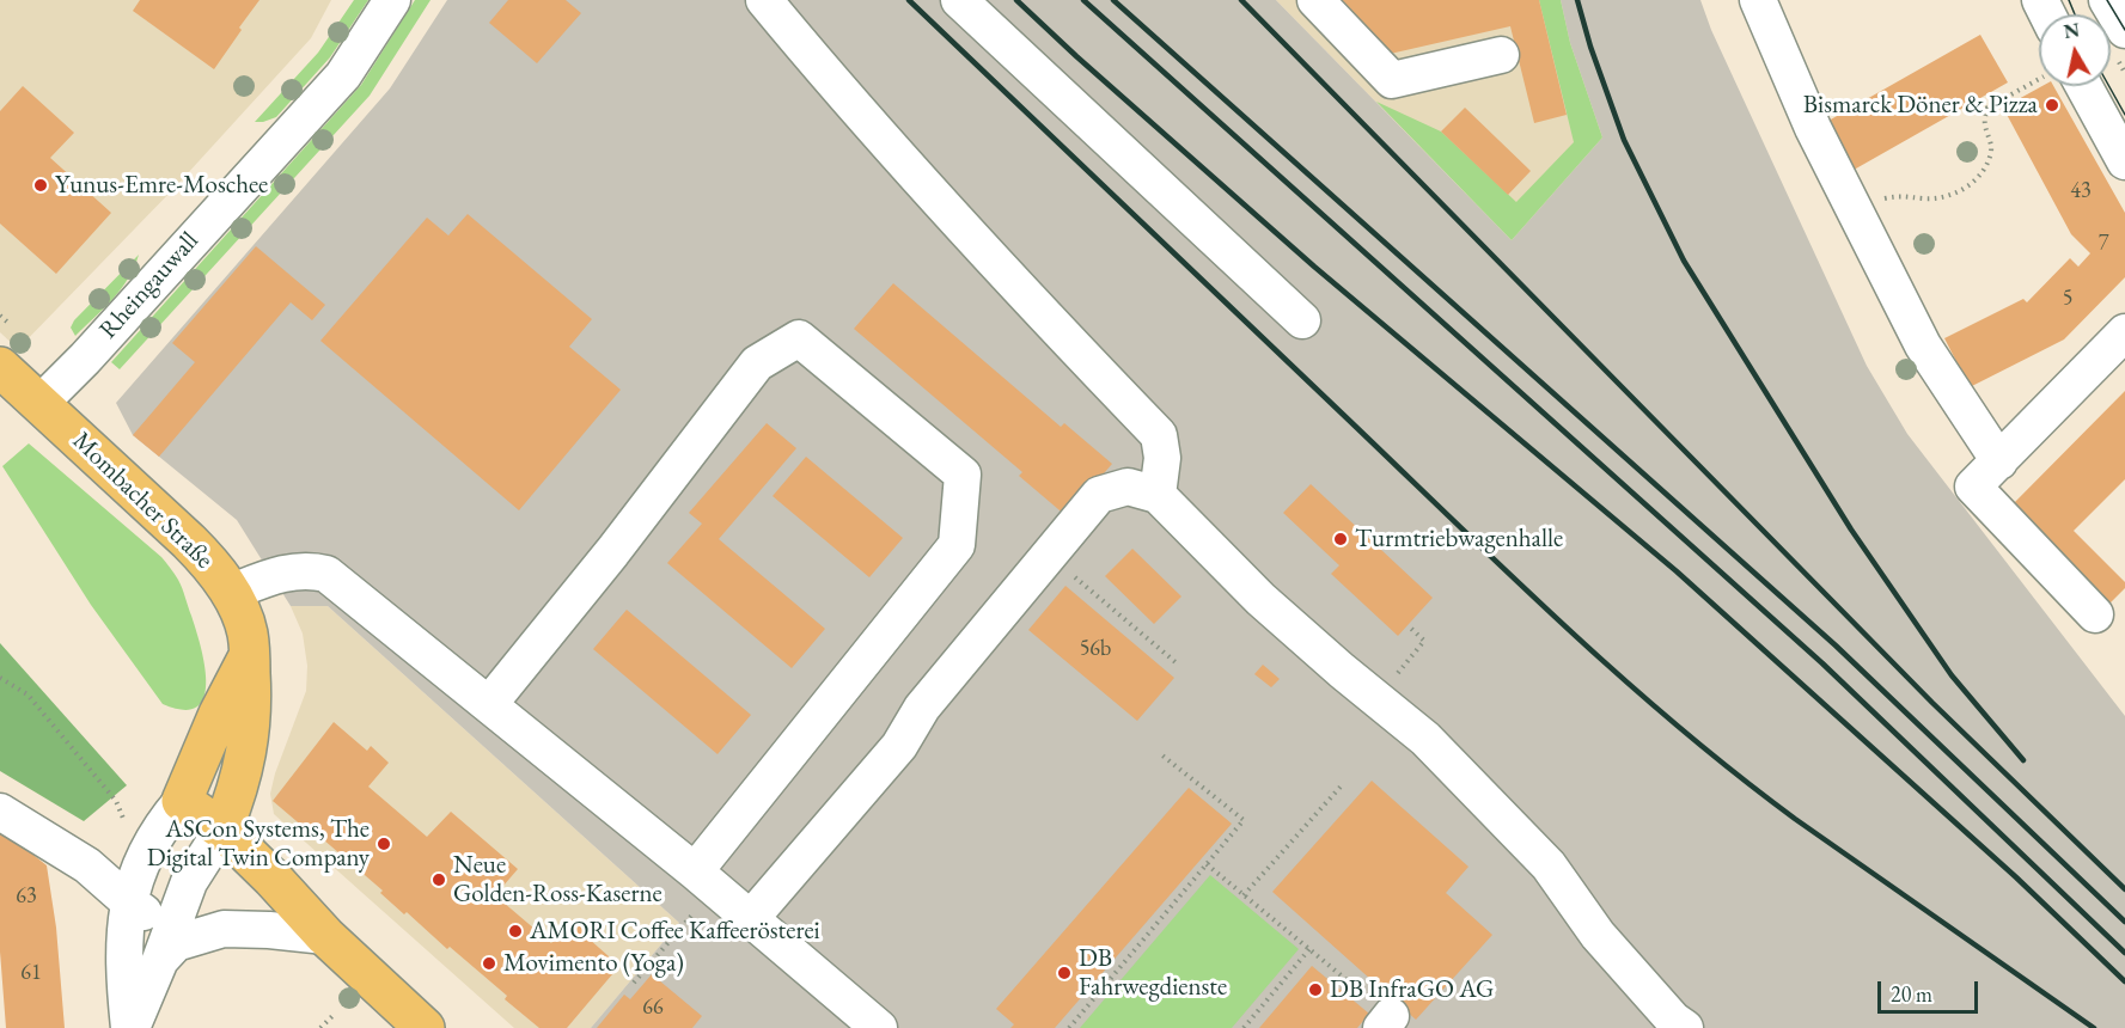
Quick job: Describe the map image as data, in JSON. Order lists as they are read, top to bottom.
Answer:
{
  "streets": {
    "main road": ["Mombacher Straße"],
    "street": ["Rheingauwall"]
  },
  "crossings": [
    ["Rheingauwall", "Mombacher Straße"]
  ],
  "places": [
    "Bismarck Döner & Pizza",
    "Yunus-Emre-Moschee",
    "Turmtriebwagenhalle",
    "ASCon Systems, The Digital Twin Company",
    "Neue Golden-Ross-Kaserne",
    "AMORI Coffee Kaffeerösterei",
    "Movimento (Yoga)",
    "DB Fahrwegdienste",
    "DB InfraGO AG"
  ],
  "house_numbers": [
    "43",
    "7",
    "5",
    "56b",
    "63",
    "61",
    "66"
  ],
  "scale_bar": "20 m",
  "north": "top"
}
